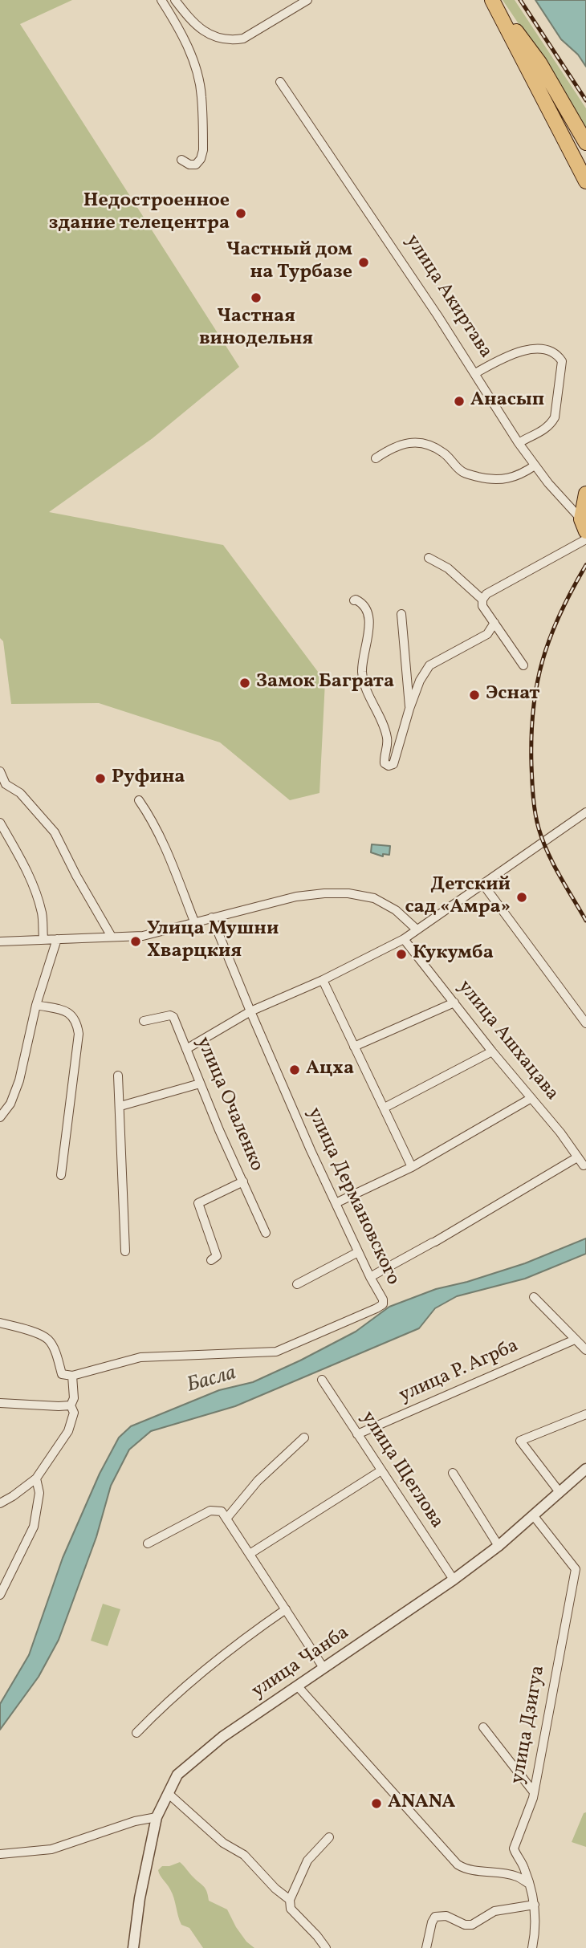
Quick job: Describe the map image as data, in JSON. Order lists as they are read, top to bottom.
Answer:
{
  "streets": {
    "street": [
      "улица Акиртава",
      "улица Ашхацава",
      "улица Очаленко",
      "улица Дермановского",
      "улица Р. Агрба",
      "улица Щеглова",
      "улица Чанба",
      "улица Дзигуа"
    ]
  },
  "crossings": [
    ["улица Р. Агрба", "улица Щеглова"],
    ["улица Щеглова", "улица Чанба"],
    ["улица Чанба", "улица Дзигуа"]
  ],
  "water": ["Басла"],
  "places": [
    "Недостроенное здание телецентра",
    "Частный дом на Турбазе",
    "Частная винодельня",
    "Анасып",
    "Замок Баграта",
    "Эснат",
    "Руфина",
    "Детский сад «Амра»",
    "Улица Мушни Хварцкия",
    "Кукумба",
    "Ацха",
    "ANANA"
  ]
}
